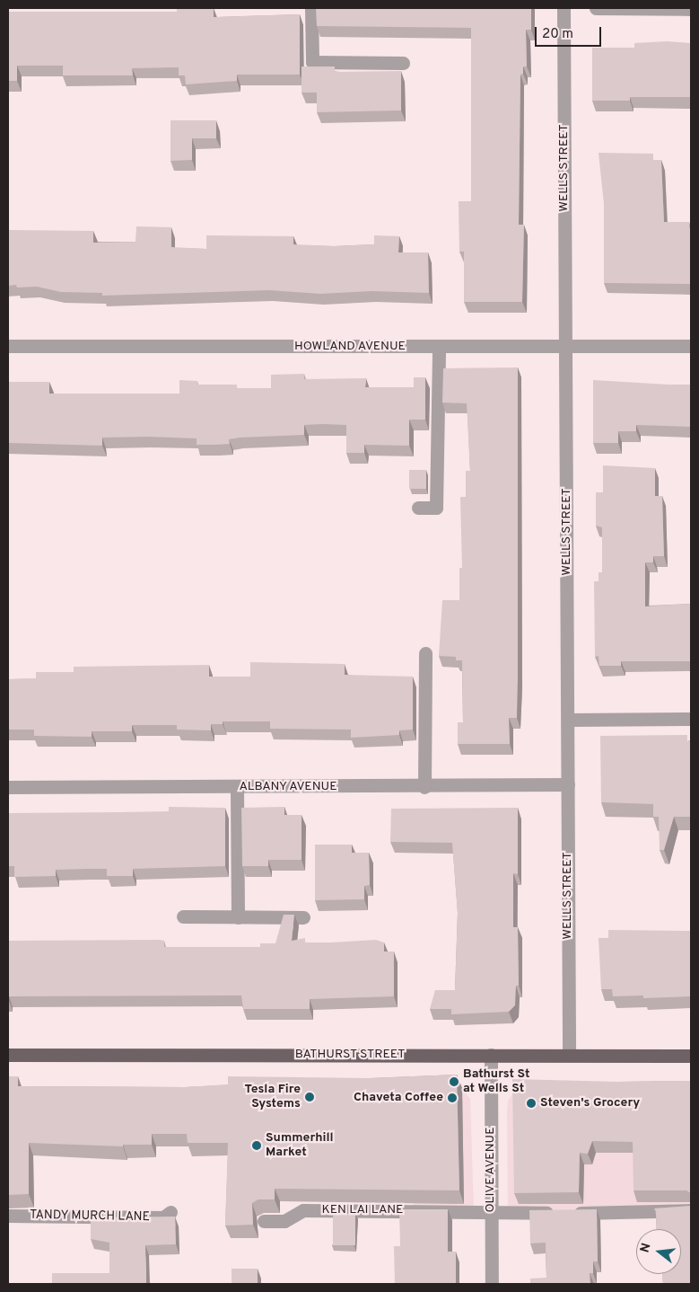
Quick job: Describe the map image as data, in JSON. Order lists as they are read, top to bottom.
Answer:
{
  "streets": {
    "main road": ["BATHURST STREET"],
    "street": [
      "WELLS STREET",
      "HOWLAND AVENUE",
      "ALBANY AVENUE",
      "OLIVE AVENUE",
      "KEN LAI LANE",
      "TANDY MURCH LANE"
    ]
  },
  "crossings": [
    ["WELLS STREET", "HOWLAND AVENUE"],
    ["WELLS STREET", "ALBANY AVENUE"],
    ["WELLS STREET", "BATHURST STREET"],
    ["BATHURST STREET", "OLIVE AVENUE"],
    ["OLIVE AVENUE", "KEN LAI LANE"]
  ],
  "places": [
    "Bathurst St at Wells St",
    "Tesla Fire Systems",
    "Chaveta Coffee",
    "Steven's Grocery",
    "Summerhill Market"
  ],
  "scale_bar": "20 m",
  "north": "left"
}
